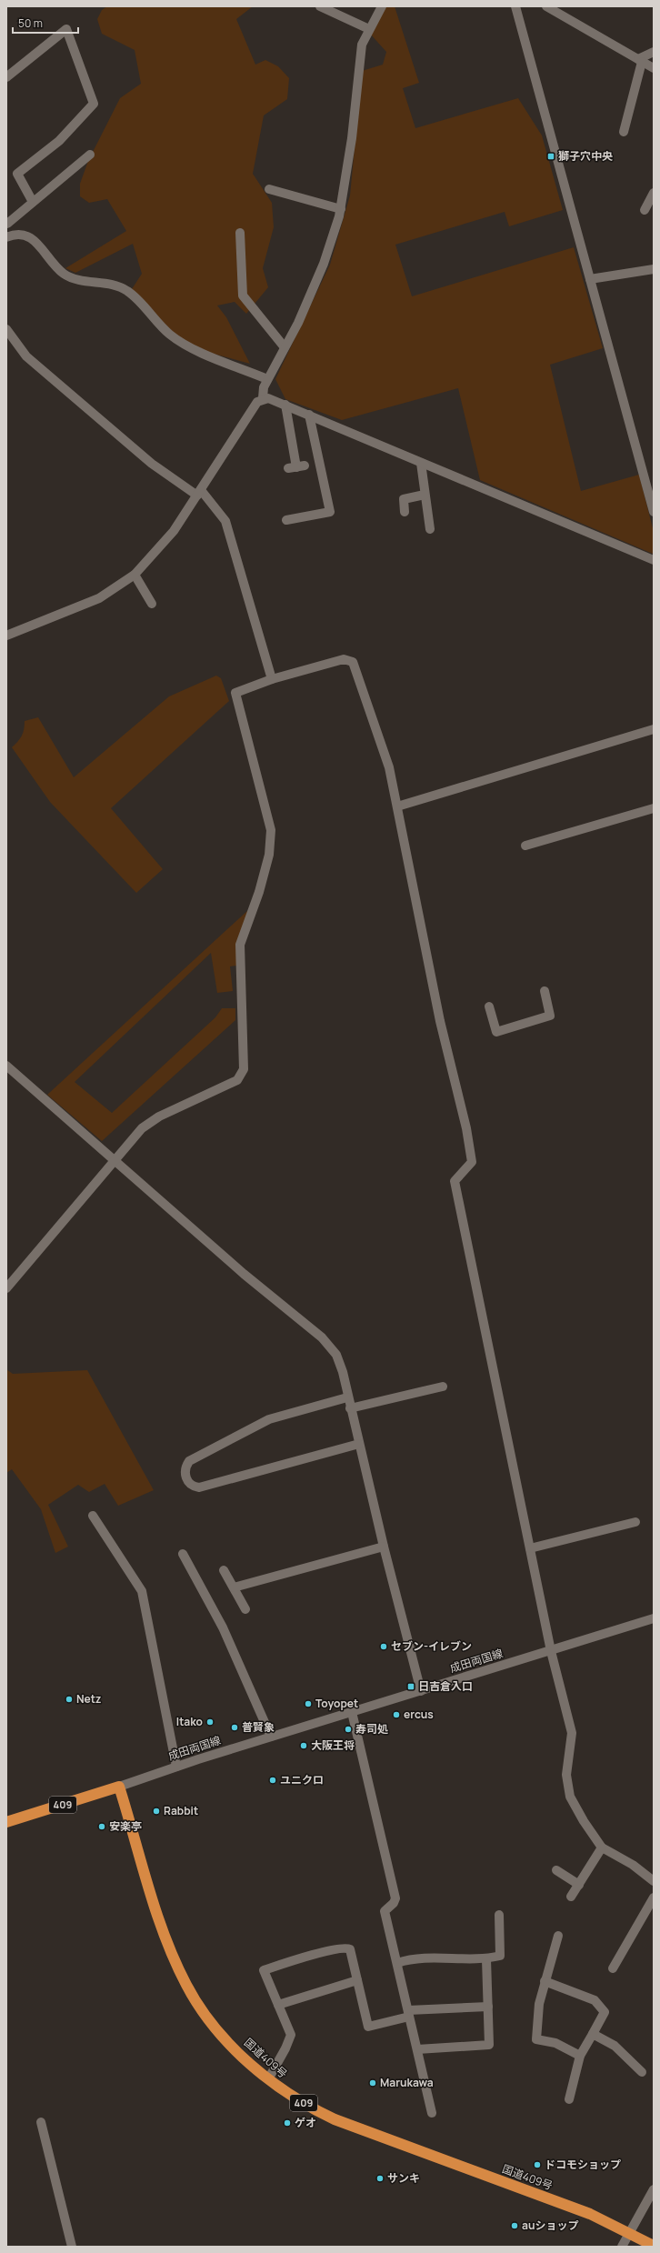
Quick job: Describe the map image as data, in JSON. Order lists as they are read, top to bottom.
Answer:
{
  "streets": {
    "highway": ["409", "国道409号"],
    "street": ["成田両国線"]
  },
  "crossings": [
    ["成田両国線", "409"],
    ["成田両国線", "国道409号"],
    ["409", "国道409号"]
  ],
  "places": {
    "transit": ["獅子穴中央", "日吉倉入口"],
    "other": [
      "セブン-イレブン",
      "Netz",
      "Toyopet",
      "ercus",
      "Itako",
      "普賢象",
      "寿司処",
      "大阪王将",
      "ユニクロ",
      "Rabbit",
      "安楽亭",
      "Marukawa",
      "ゲオ",
      "ドコモショップ",
      "サンキ",
      "auショップ"
    ]
  },
  "scale_bar": "50 m"
}
